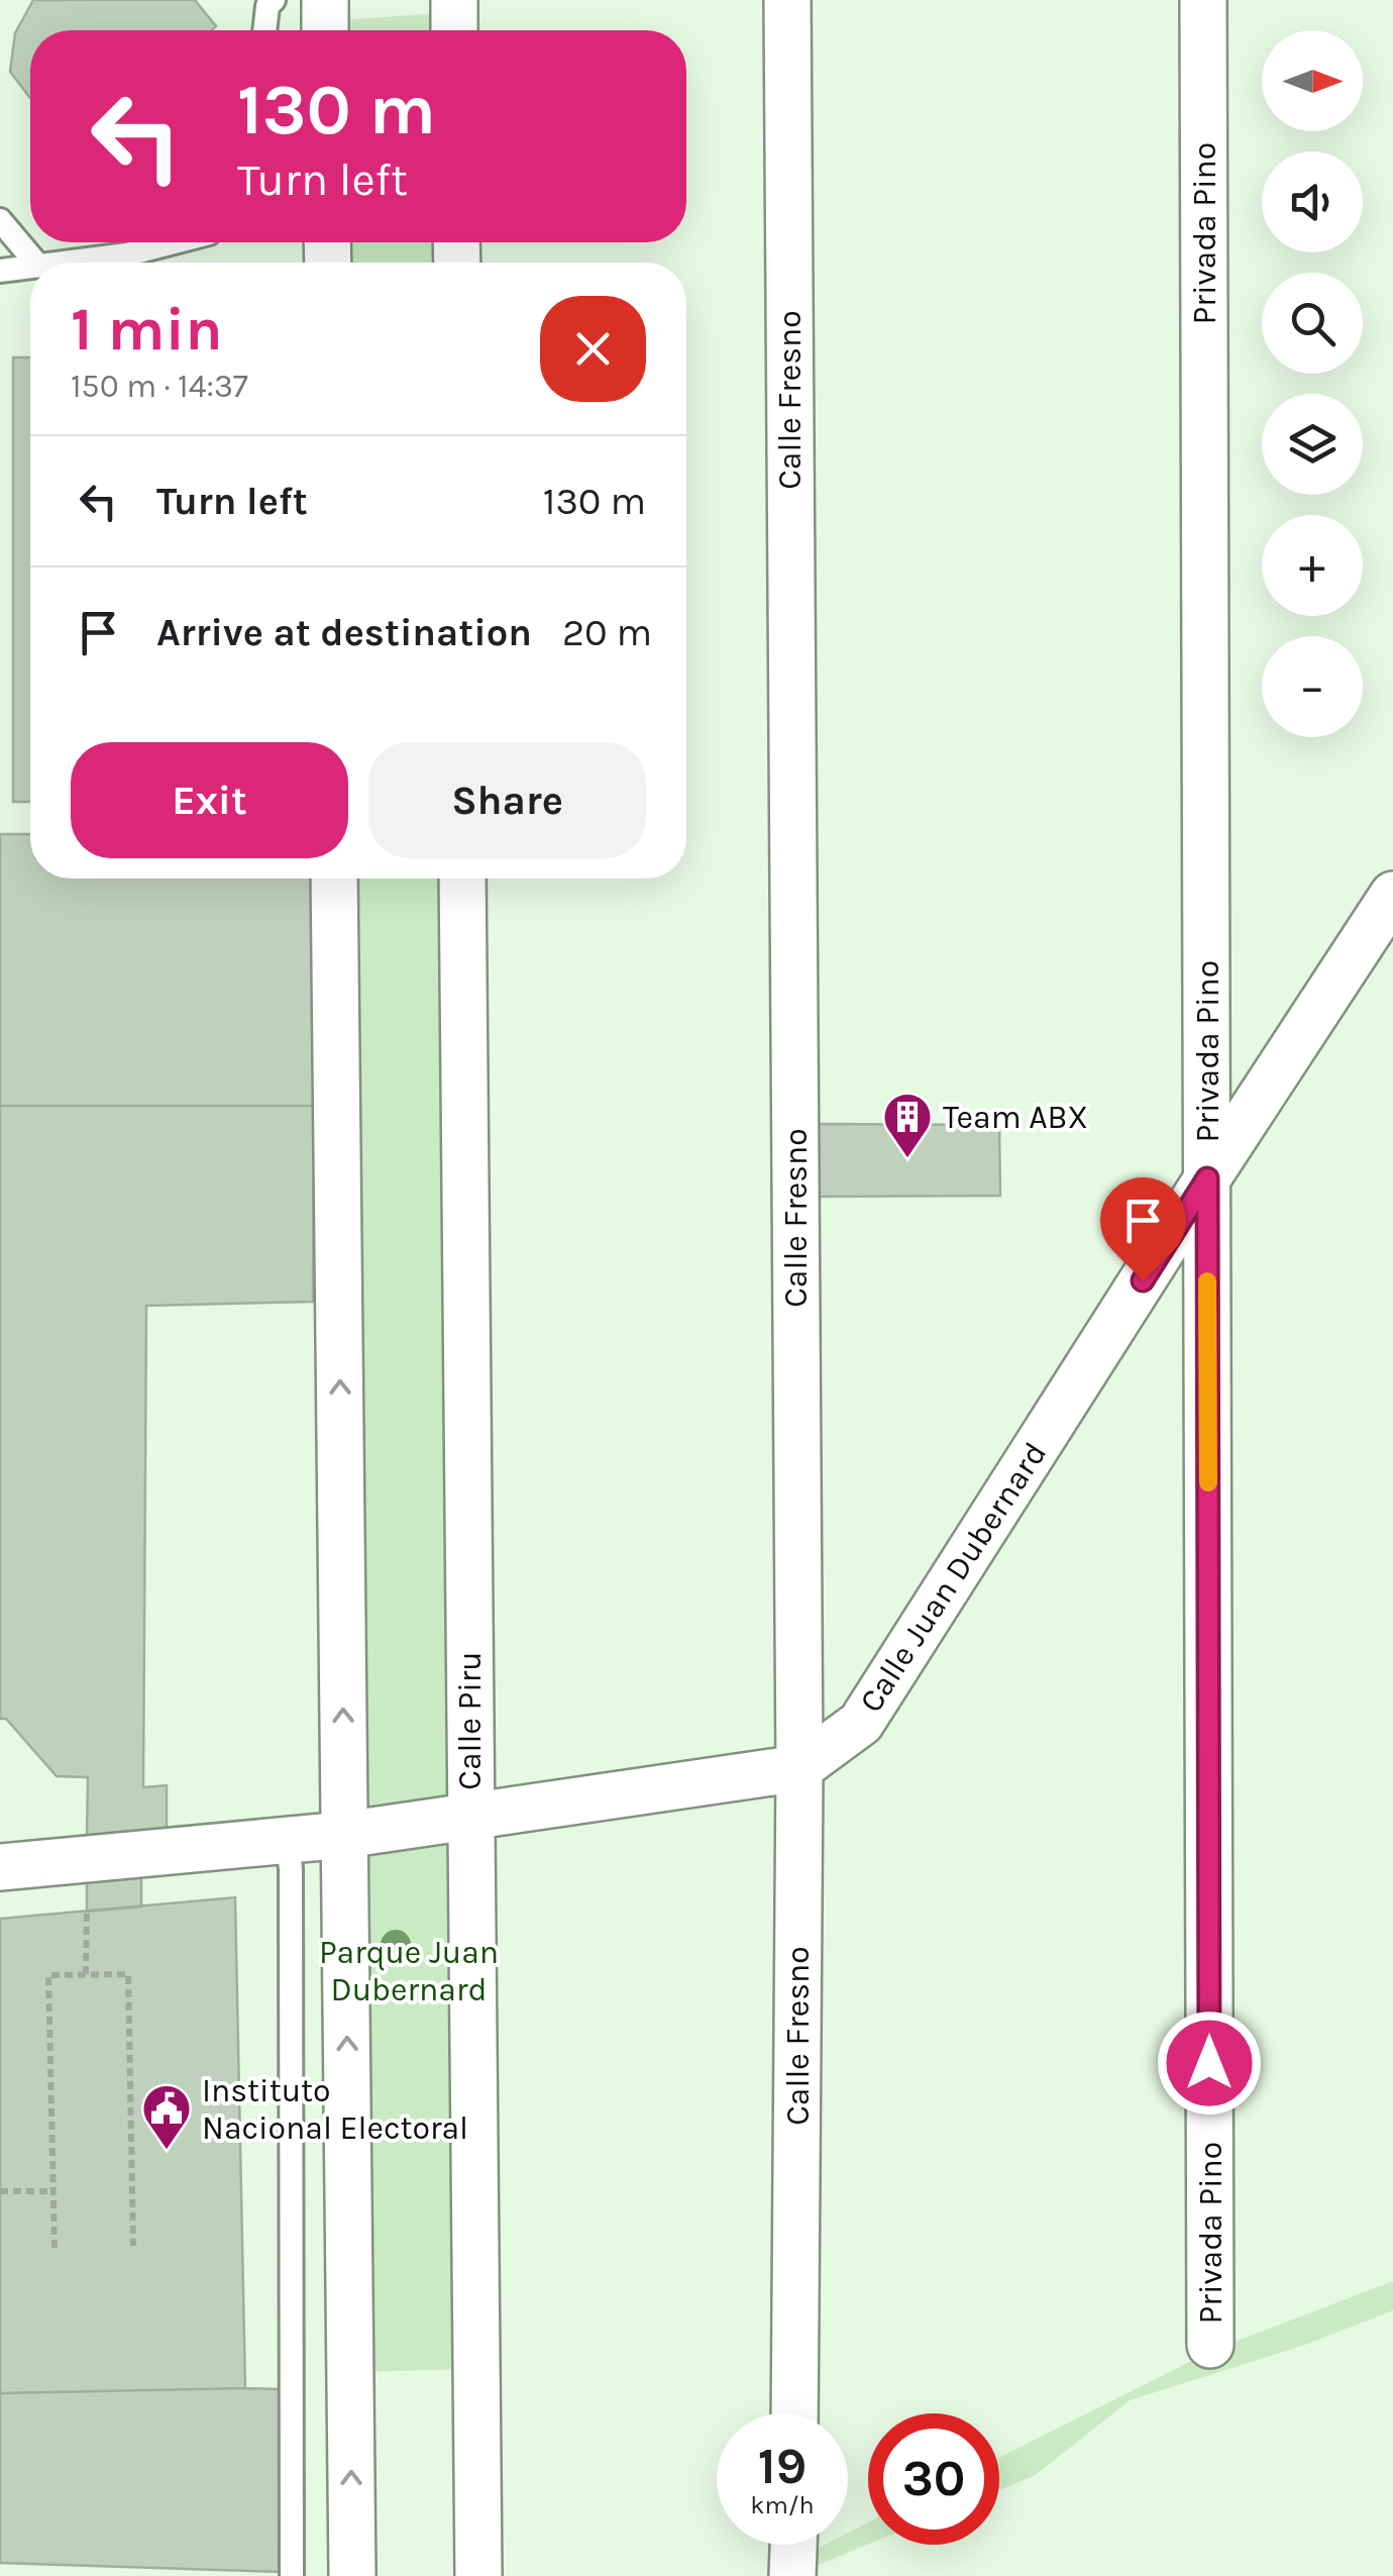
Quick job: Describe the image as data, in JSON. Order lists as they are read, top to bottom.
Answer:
{
  "streets": {
    "street": [
      "Privada Pino",
      "Calle Fresno",
      "Calle Juan Dubernard",
      "Calle Piru"
    ]
  },
  "crossings": [
    ["Privada Pino", "Calle Juan Dubernard"],
    ["Calle Fresno", "Calle Juan Dubernard"],
    ["Calle Juan Dubernard", "Calle Piru"]
  ],
  "parks": ["Parque Juan Dubernard"],
  "places": {
    "building": ["Team ABX"],
    "public building": ["Instituto Nacional Electoral"]
  },
  "north": "right",
  "page": {
    "map_buttons": ["+", "−"],
    "turn": ["130 m", "Turn left"],
    "heading": ["1 min", "150 m · 14:37"],
    "list": [
      {
        "name": "Turn left",
        "value": "130 m"
      },
      {
        "name": "Arrive at destination",
        "value": "20 m"
      }
    ],
    "buttons": ["Exit", "Share"],
    "speed": "19 km/h",
    "limit": "30"
  }
}
